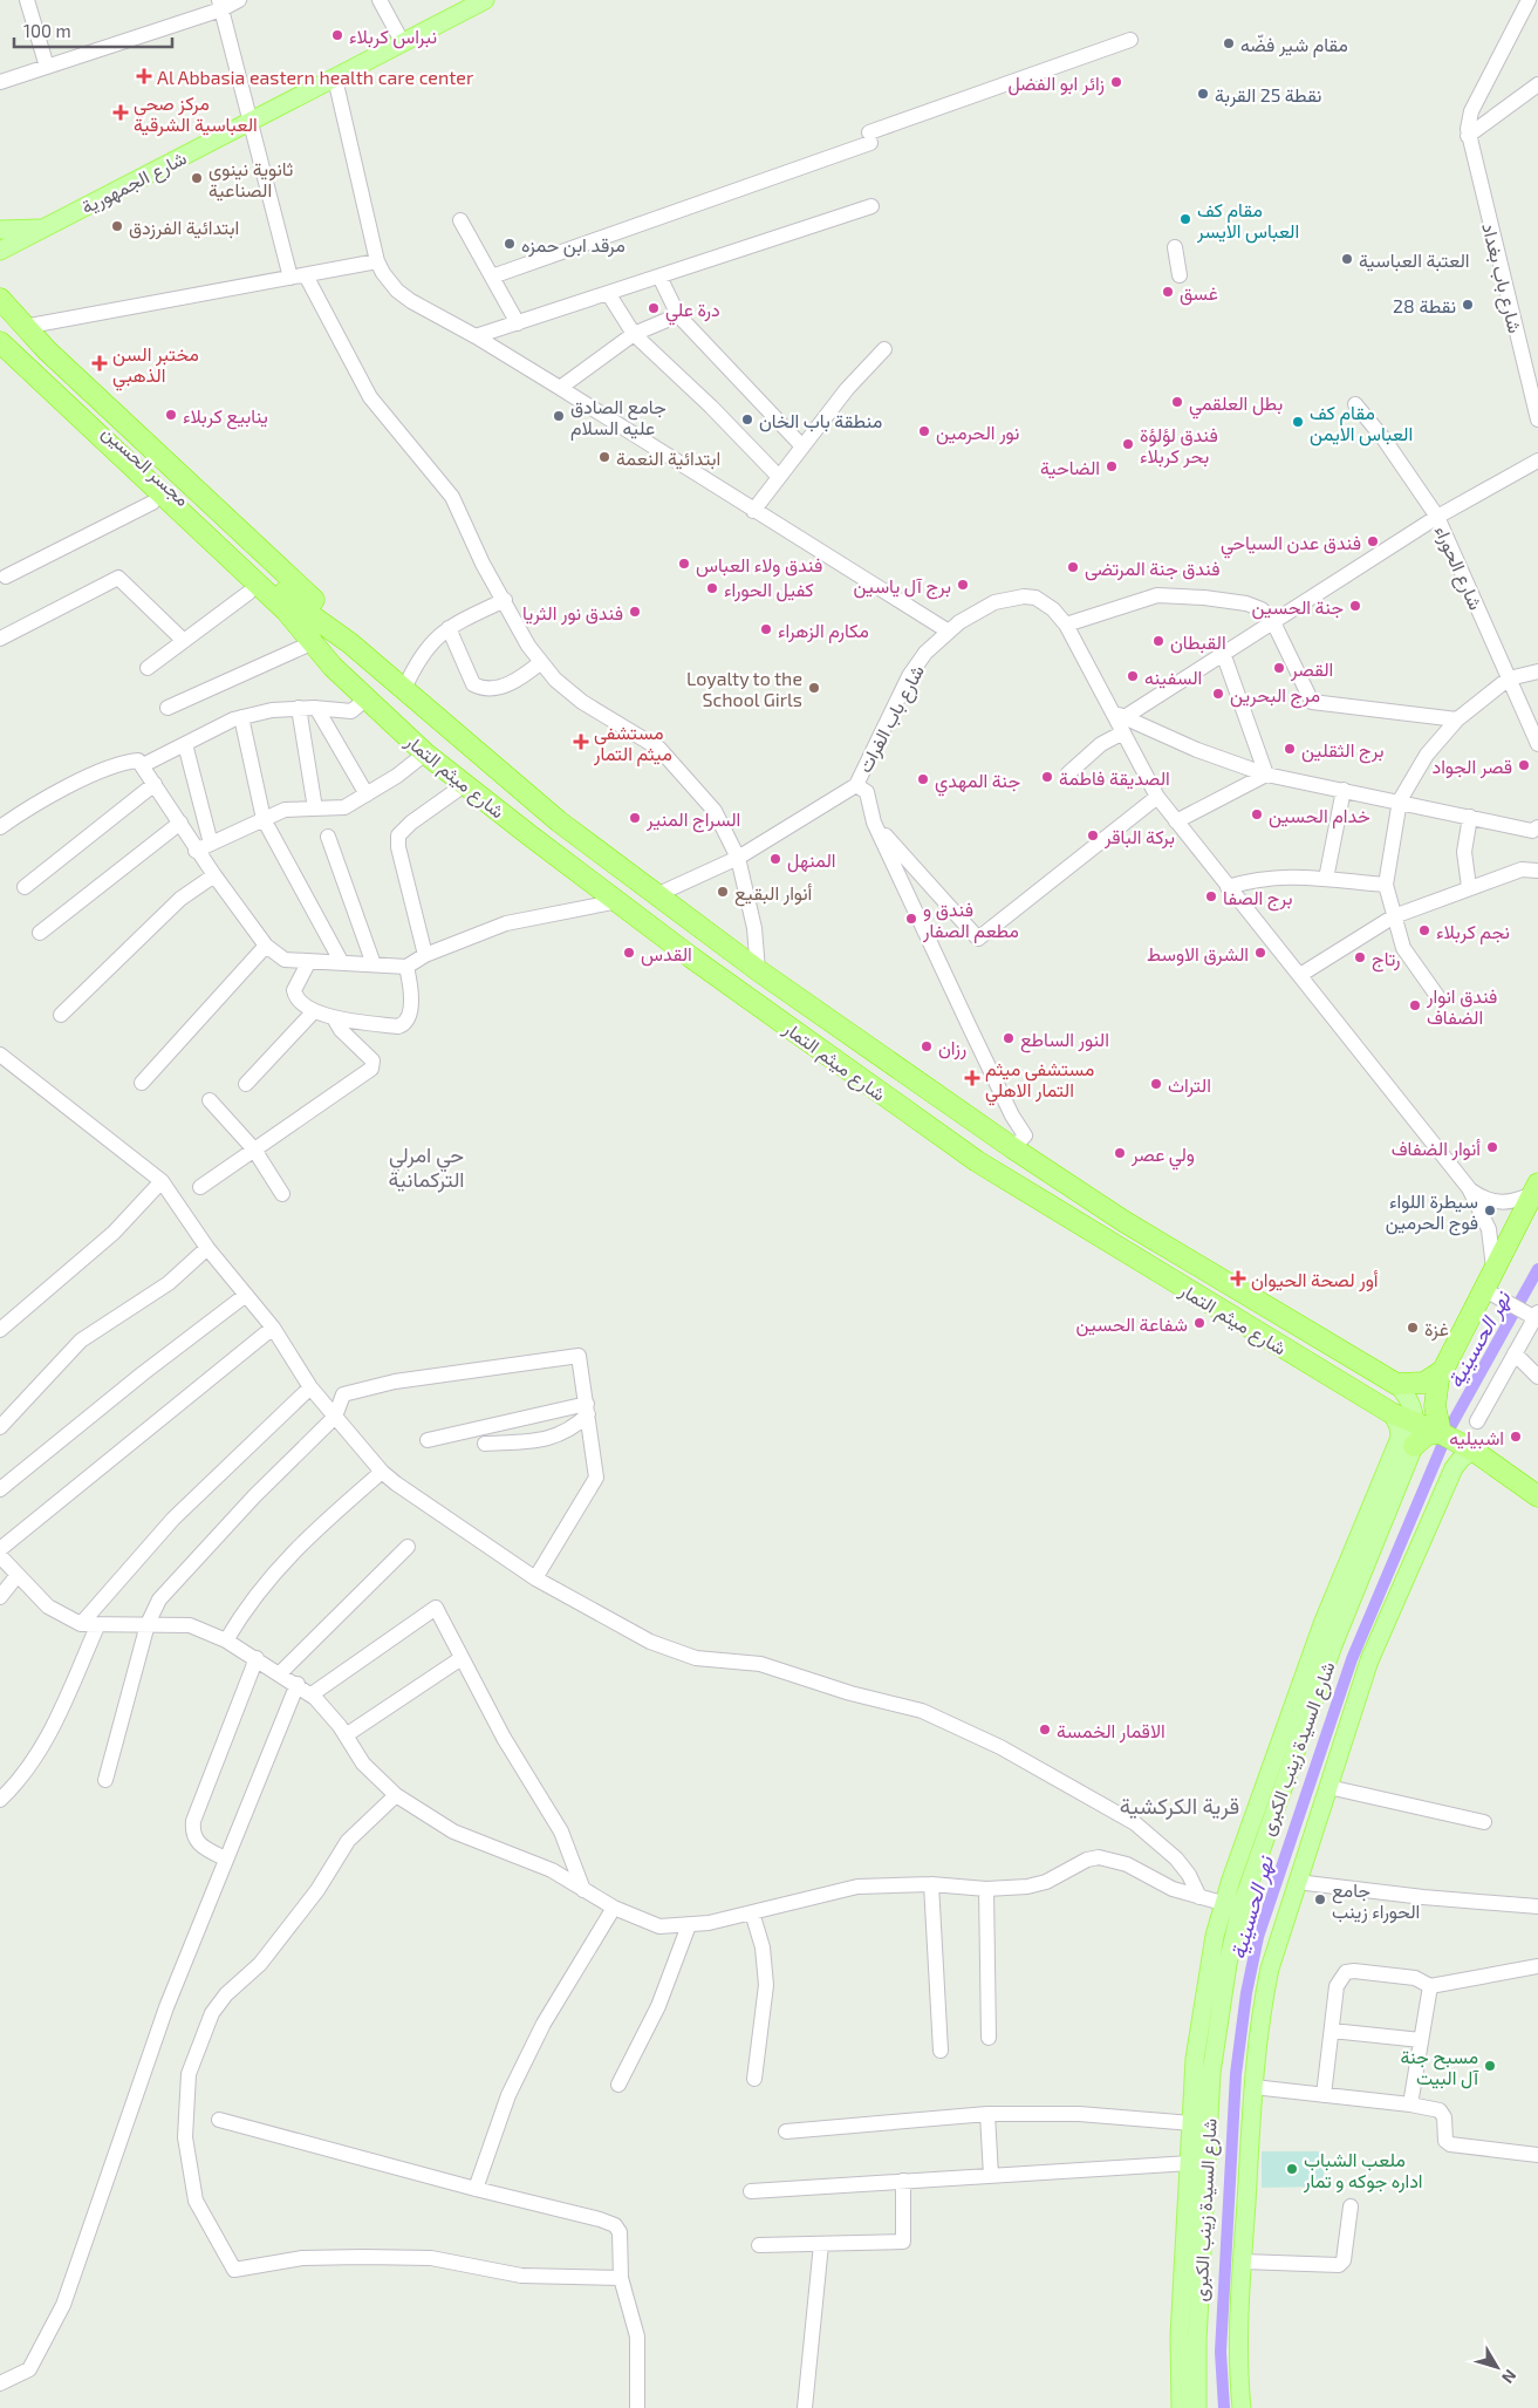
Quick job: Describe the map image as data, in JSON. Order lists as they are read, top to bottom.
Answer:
{
  "streets": {
    "highway": ["مجسر الحسين", "شارع ميثم التمار"],
    "main road": ["شارع الجمهورية", "شارع السيدة زينب الكبرى"],
    "street": ["شارع باب بغداد", "شارع الحوراء", "شارع باب الفرات"]
  },
  "crossings": [
    ["مجسر الحسين", "شارع ميثم التمار"],
    ["شارع باب الفرات", "شارع ميثم التمار"],
    ["شارع ميثم التمار", "شارع السيدة زينب الكبرى"]
  ],
  "districts": ["حي امرلي التركمانية", "قرية الكركشية"],
  "water": ["نهر الحسينية"],
  "places": {
    "other": [
      "نبراس كربلاء",
      "مقام شير فضّه",
      "زائر ابو الفضل",
      "نقطة 25 القربة",
      "ثانوية نينوى الصناعية",
      "مقام كف العباس الايسر",
      "ابتدائية الفرزدق",
      "مرقد ابن حمزه",
      "العتبة العباسية",
      "غسق",
      "نقطة 28",
      "درة علي",
      "بطل العلقمي",
      "ينابيع كربلاء",
      "جامع الصادق عليه السلام",
      "منطقة باب الخان",
      "مقام كف العباس الايمن",
      "نور الحرمين",
      "فندق لؤلؤة بحر كربلاء",
      "ابتدائية النعمة",
      "الضاحية",
      "فندق عدن السياحي",
      "فندق ولاء العباس",
      "فندق جنة المرتضى",
      "برج آل ياسين",
      "كفيل الحوراء",
      "جنة الحسين",
      "فندق نور الثريا",
      "مكارم الزهراء",
      "القبطان",
      "القصر",
      "السفينه",
      "Loyalty to the School Girls",
      "مرج البحرين",
      "برج الثقلين",
      "قصر الجواد",
      "الصديقة فاطمة",
      "جنة المهدي",
      "خدام الحسين",
      "السراج المنير",
      "بركة الباقر",
      "المنهل",
      "أنوار البقيع",
      "برج الصفا",
      "فندق و مطعم الصفار",
      "نجم كربلاء",
      "القدس",
      "الشرق الاوسط",
      "رتاج",
      "فندق انوار الضفاف",
      "النور الساطع",
      "رزان",
      "التراث",
      "أنوار الضفاف",
      "ولي عصر",
      "سيطرة اللواء فوج الحرمين",
      "شفاعة الحسين",
      "غزة",
      "اشبيليه",
      "الاقمار الخمسة",
      "جامع الحوراء زينب",
      "مسبح جنة آل البيت",
      "ملعب الشباب اداره جوكه و تمار"
    ],
    "health": [
      "Al Abbasia eastern health care center",
      "مركز صحي العباسية الشرقية",
      "مختبر السن الذهبي",
      "مستشفى ميثم التمار",
      "مستشفى ميثم التمار الاهلي",
      "أور لصحة الحيوان"
    ]
  },
  "scale_bar": "100 m",
  "north": "bottom right"
}
